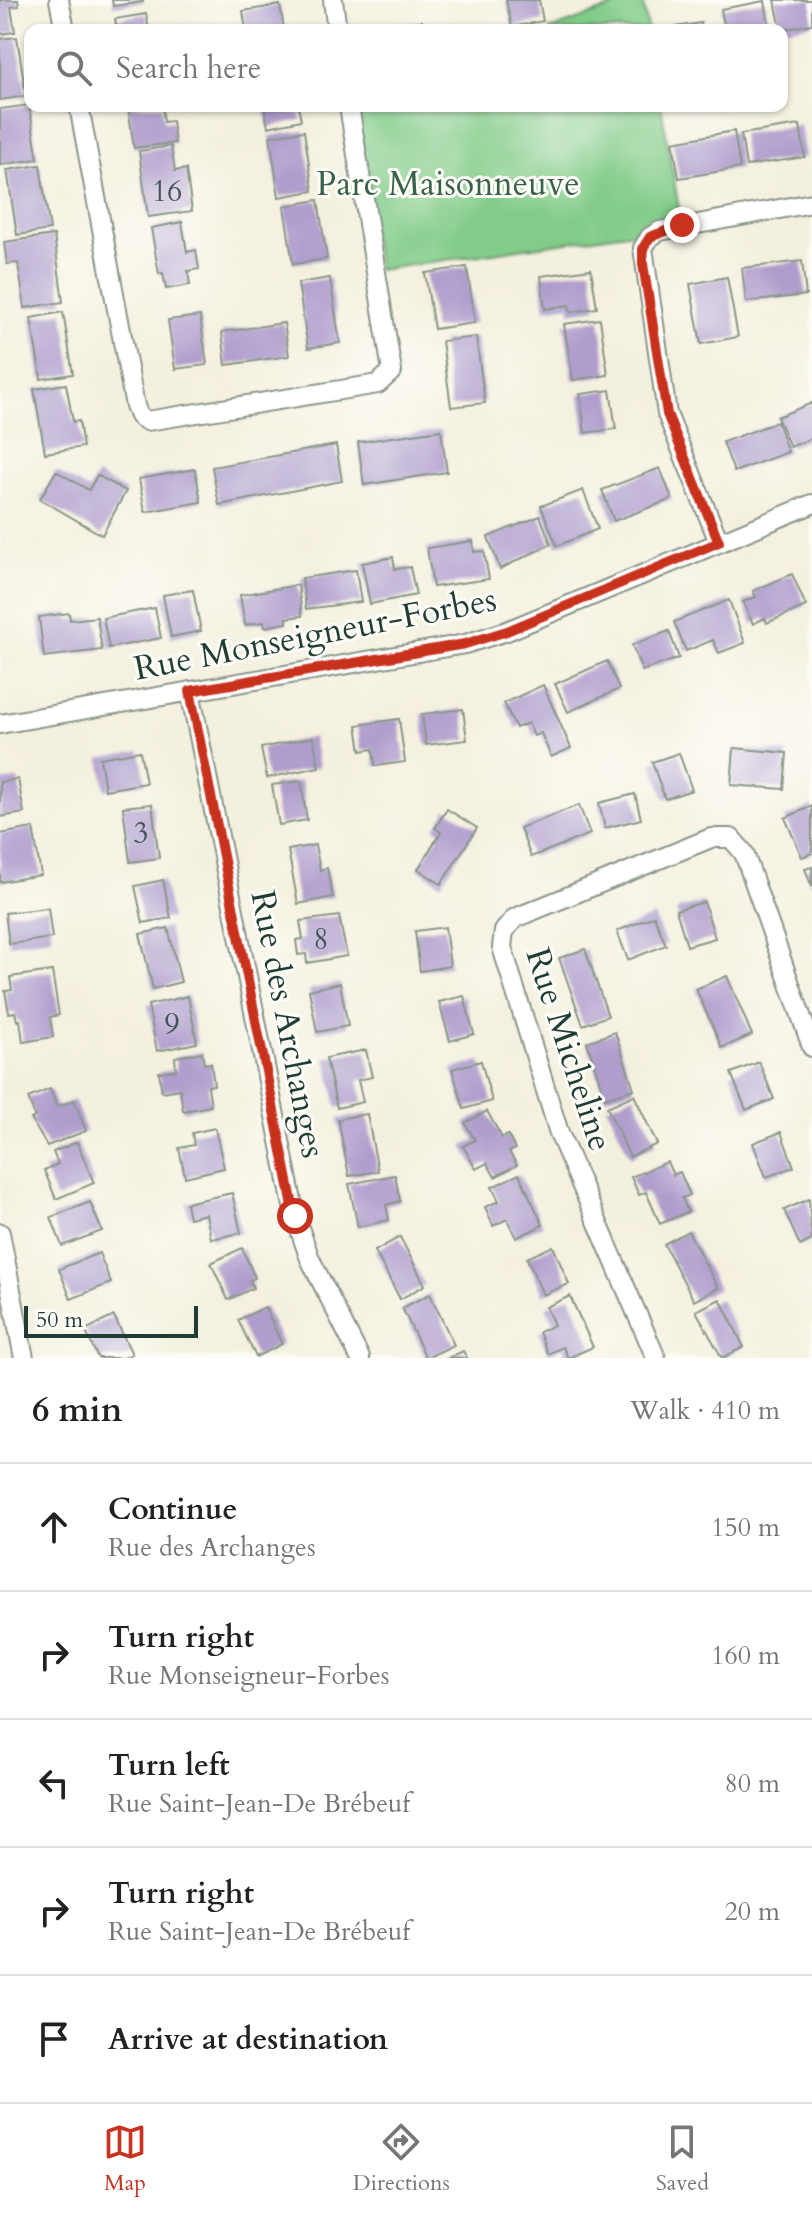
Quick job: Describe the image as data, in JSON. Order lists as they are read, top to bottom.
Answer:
{
  "streets": {
    "street": ["Rue Monseigneur-Forbes", "Rue des Archanges", "Rue Micheline"]
  },
  "crossings": [
    ["Rue Monseigneur-Forbes", "Rue des Archanges"]
  ],
  "parks": ["Parc Maisonneuve"],
  "house_numbers": [
    "16",
    "3",
    "8",
    "9"
  ],
  "scale_bar": "50 m",
  "page": {
    "search": "Search here",
    "scale": "50 m",
    "heading": ["6 min", "Walk · 410 m"],
    "list": [
      ["Continue", "Rue des Archanges", "150 m"],
      ["Turn right", "Rue Monseigneur-Forbes", "160 m"],
      ["Turn left", "Rue Saint-Jean-De Brébeuf", "80 m"],
      ["Turn right", "Rue Saint-Jean-De Brébeuf", "20 m"],
      "Arrive at destination"
    ],
    "nav": ["Map", "Directions", "Saved"]
  }
}
